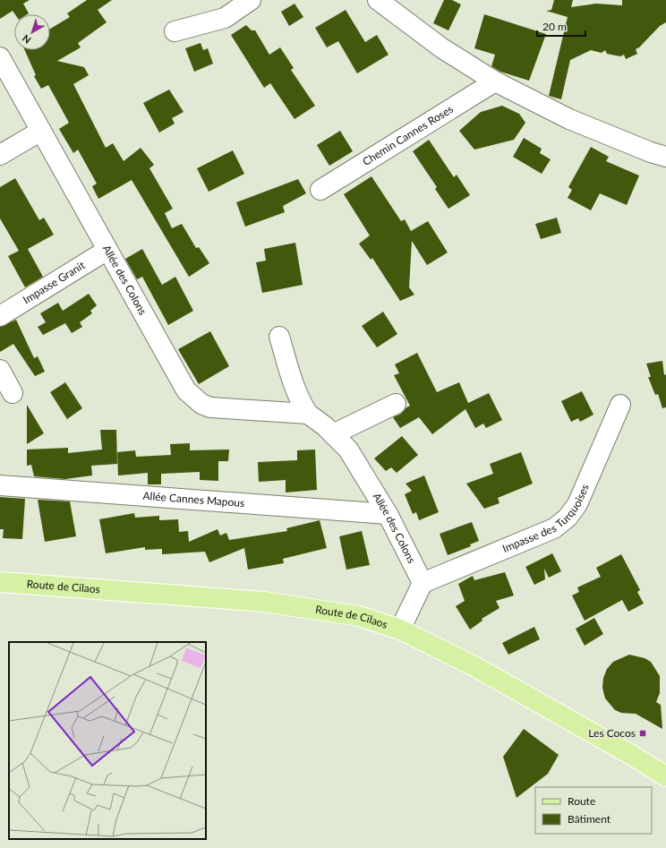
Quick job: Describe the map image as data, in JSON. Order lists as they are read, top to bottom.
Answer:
{
  "streets": {
    "main road": ["Route de Cilaos"],
    "street": [
      "Chemin Cannes Roses",
      "Allée des Colons",
      "Impasse Granit",
      "Allée Cannes Mapous",
      "Impasse des Turquoises"
    ]
  },
  "crossings": [
    ["Allée des Colons", "Impasse Granit"],
    ["Allée des Colons", "Allée Cannes Mapous"],
    ["Allée des Colons", "Impasse des Turquoises"]
  ],
  "places": {
    "transit": ["Les Cocos"]
  },
  "legend": ["Route", "Bâtiment"],
  "scale_bar": "20 m",
  "north": "bottom left"
}
